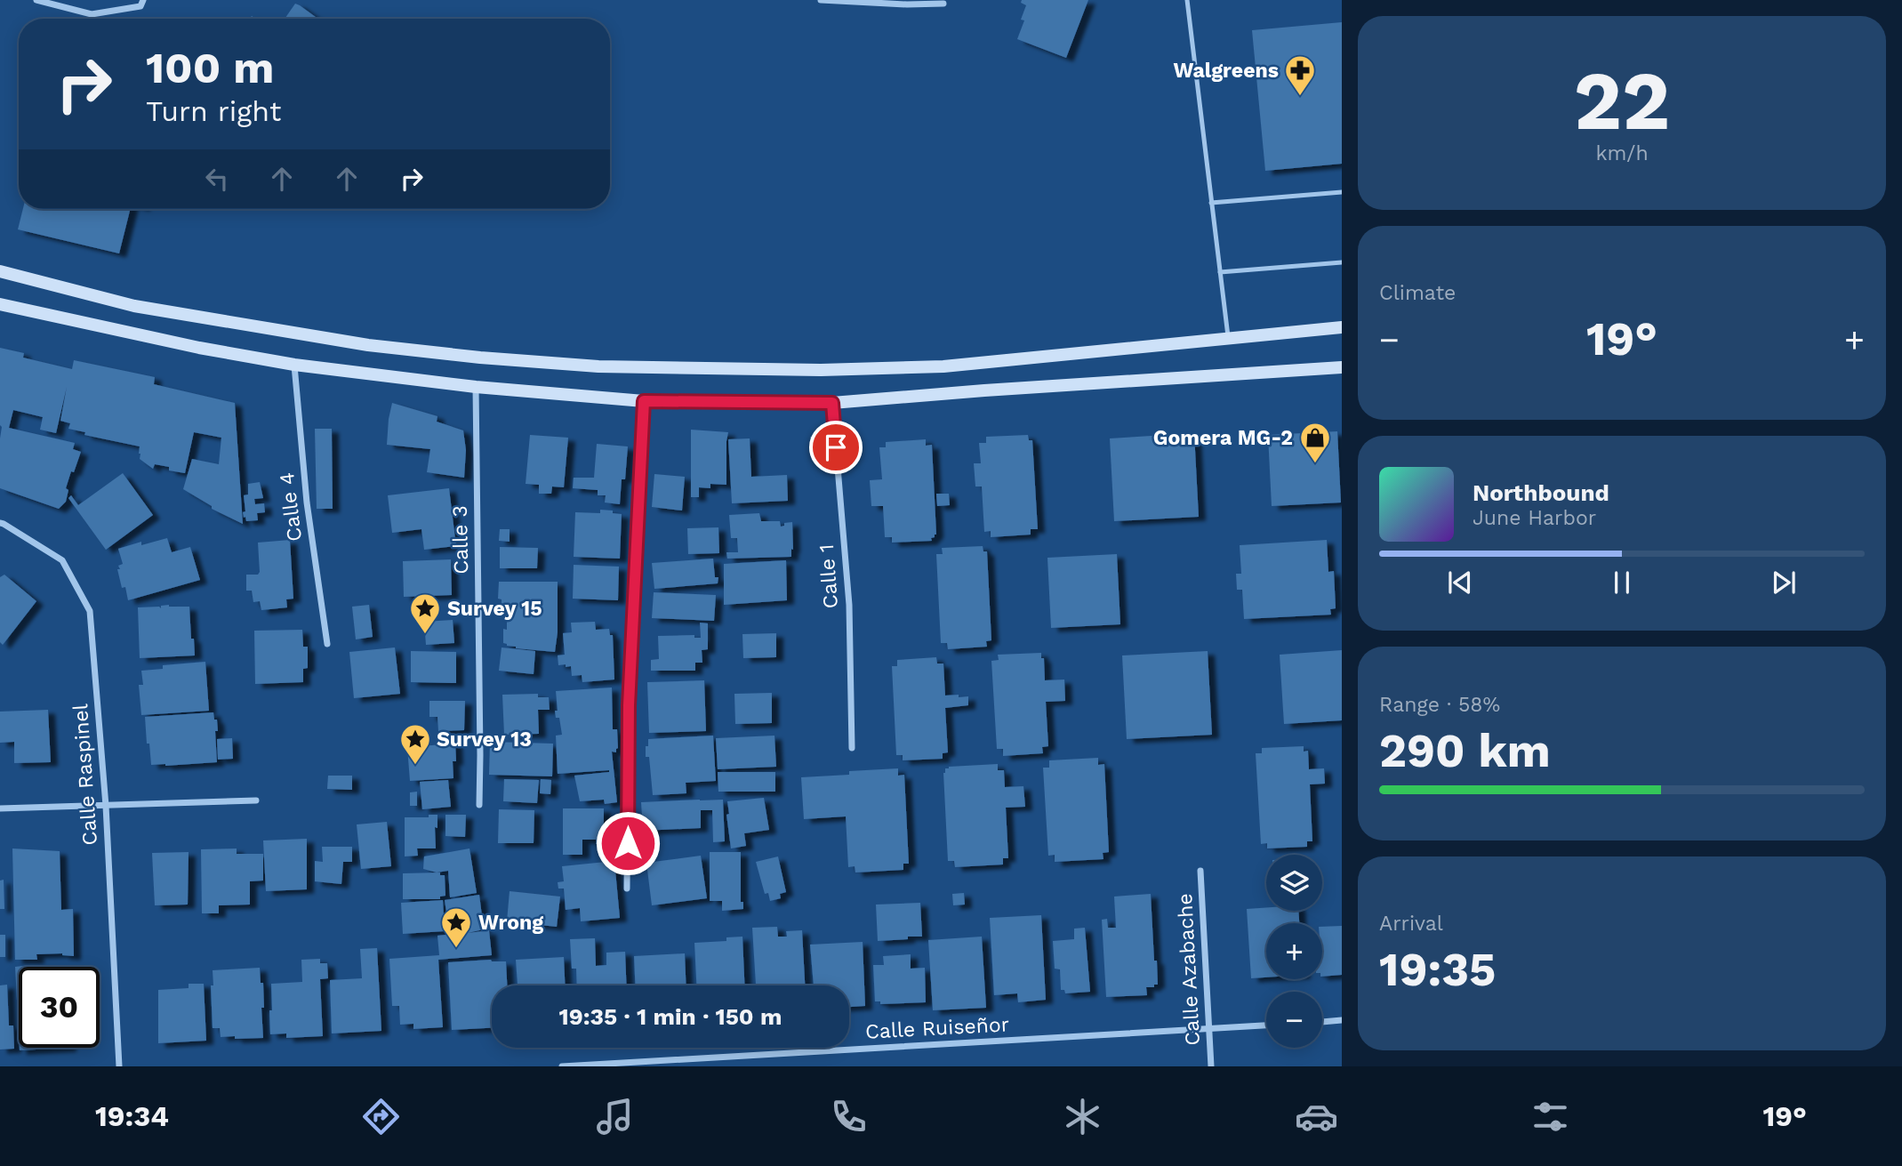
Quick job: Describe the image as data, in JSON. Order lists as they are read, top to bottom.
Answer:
{
  "streets": {
    "street": [
      "Calle 4",
      "Calle 3",
      "Calle 1",
      "Calle Raspinel",
      "Calle Azabache",
      "Calle Ruiseñor"
    ]
  },
  "crossings": [
    ["Calle Azabache", "Calle Ruiseñor"]
  ],
  "places": {
    "pharmacy": ["Walgreens"],
    "shop": ["Gomera MG-2"],
    "place": ["Survey 15", "Survey 13", "Wrong"]
  },
  "page": {
    "tile": [
      ["22", "km/h"],
      "Climate",
      ["Range · 58%", "290 km"],
      ["Arrival", "19:35"]
    ],
    "turn": ["100 m", "Turn right"],
    "heat": ["−", "19°", "+"],
    "song": ["Northbound", "June Harbor"],
    "map_buttons": ["+", "−"],
    "limit": "30",
    "trip": "19:35 · 1 min · 150 m",
    "tabs": ["19:34", "19°"]
  }
}
